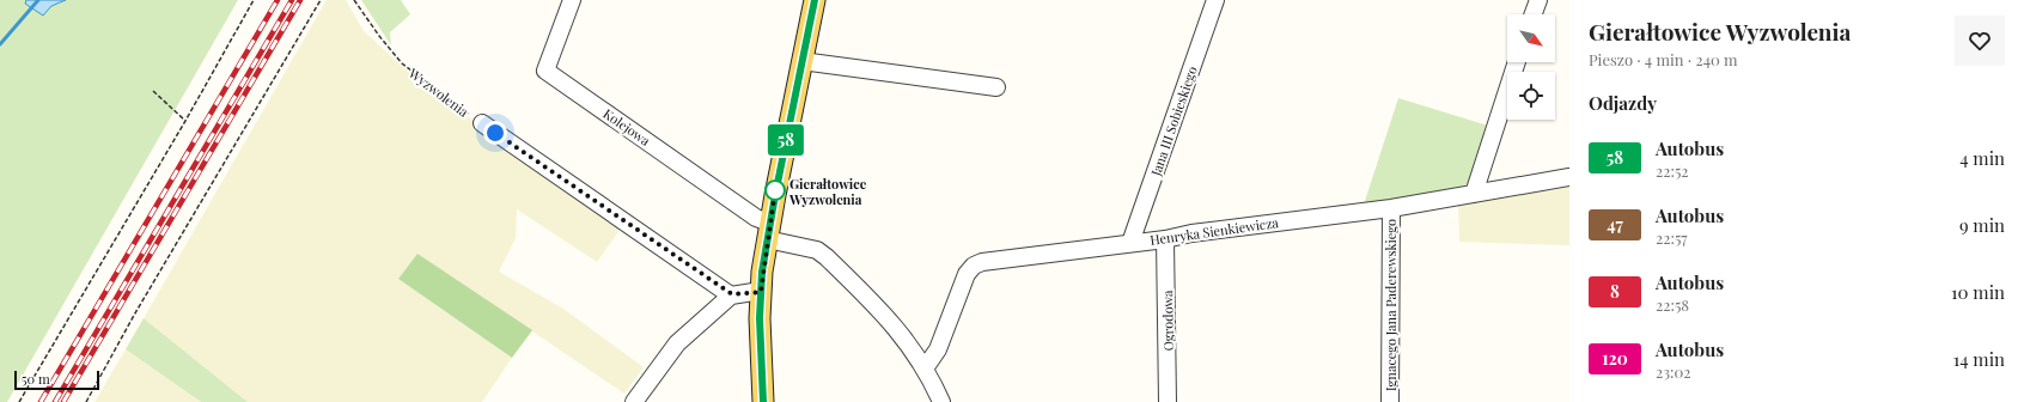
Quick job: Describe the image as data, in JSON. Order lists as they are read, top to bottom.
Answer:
{
  "streets": {
    "street": [
      "Wyzwolenia",
      "Jana III Sobieskiego",
      "Kolejowa",
      "Henryka Sienkiewicza",
      "Ignacego Jana Paderewskiego",
      "Ogrodowa"
    ]
  },
  "crossings": [
    ["Jana III Sobieskiego", "Henryka Sienkiewicza"],
    ["Henryka Sienkiewicza", "Ignacego Jana Paderewskiego"],
    ["Henryka Sienkiewicza", "Ogrodowa"]
  ],
  "places": ["Gierałtowice Wyzwolenia"],
  "lines": ["bus line 58"],
  "scale_bar": "50 m",
  "north": "bottom right",
  "page": {
    "on_map": "58",
    "heading": [
      ["Gierałtowice Wyzwolenia", "Pieszo · 4 min · 240 m"],
      "Odjazdy"
    ],
    "list": [
      {
        "mark": "58",
        "name": "Autobus",
        "note": "22:52",
        "value": "4 min"
      },
      {
        "mark": "47",
        "name": "Autobus",
        "note": "22:57",
        "value": "9 min"
      },
      {
        "mark": "8",
        "name": "Autobus",
        "note": "22:58",
        "value": "10 min"
      },
      {
        "mark": "120",
        "name": "Autobus",
        "note": "23:02",
        "value": "14 min"
      }
    ],
    "scale": "50 m"
  }
}
